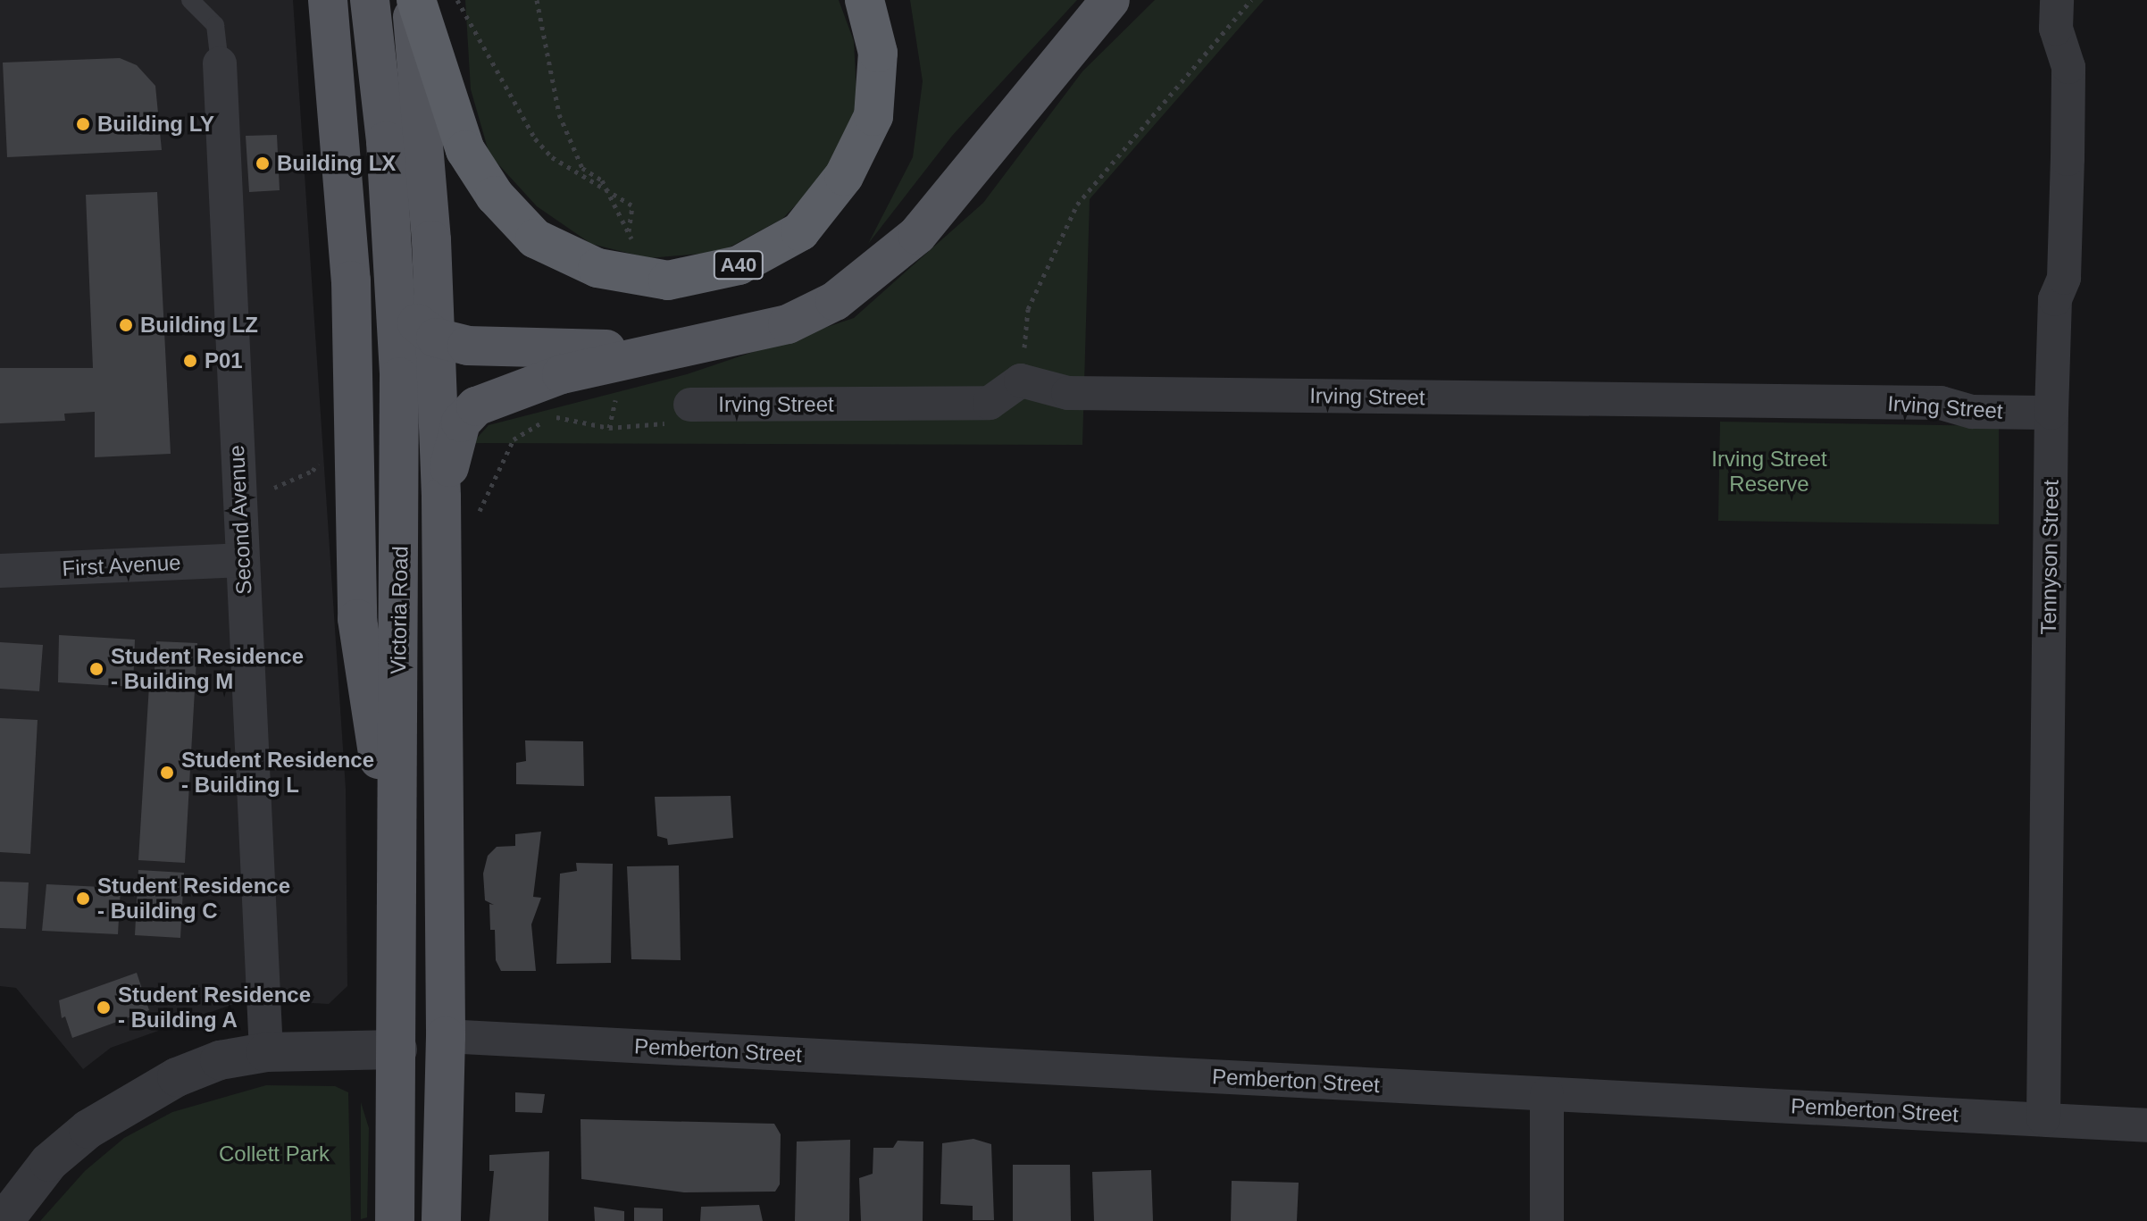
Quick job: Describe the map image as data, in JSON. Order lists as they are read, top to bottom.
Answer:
{
  "streets": {
    "highway": ["A40"],
    "main road": ["Victoria Road"],
    "street": [
      "Irving Street",
      "Second Avenue",
      "Tennyson Street",
      "First Avenue",
      "Pemberton Street"
    ]
  },
  "crossings": [
    ["A40", "Victoria Road"],
    ["Irving Street", "Tennyson Street"],
    ["Second Avenue", "First Avenue"],
    ["Tennyson Street", "Pemberton Street"],
    ["Victoria Road", "Pemberton Street"]
  ],
  "parks": ["Irving Street Reserve", "Collett Park"],
  "places": [
    "Building LY",
    "Building LX",
    "Building LZ",
    "P01",
    "Student Residence - Building M",
    "Student Residence - Building L",
    "Student Residence - Building C",
    "Student Residence - Building A"
  ]
}
